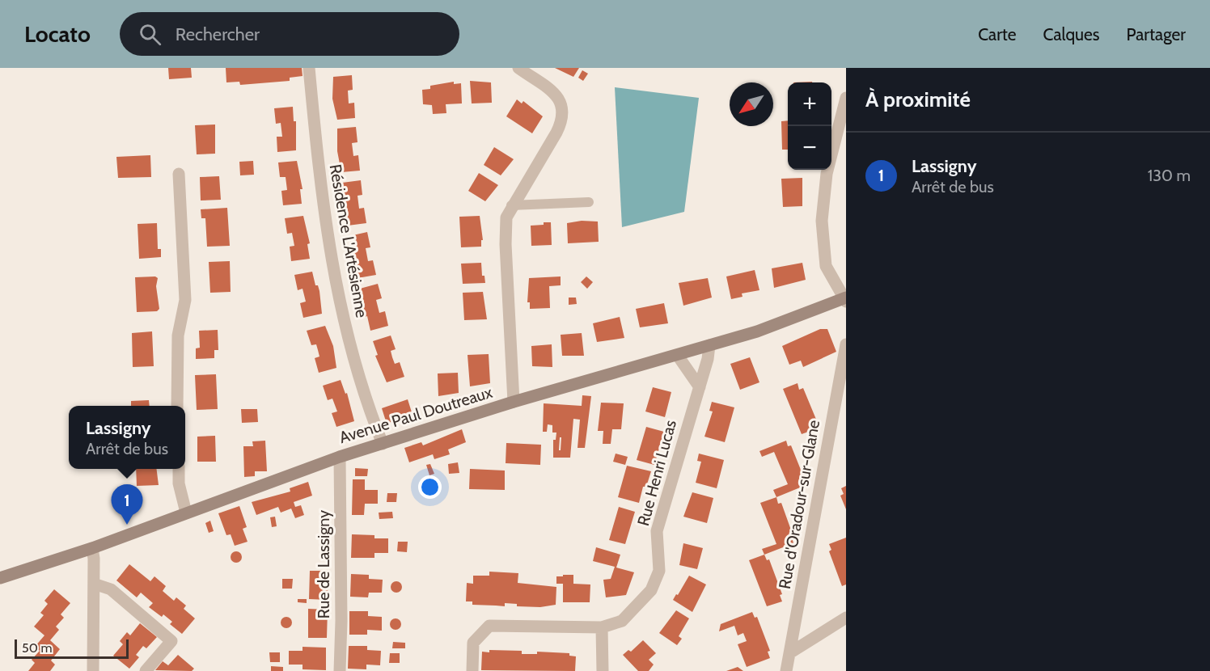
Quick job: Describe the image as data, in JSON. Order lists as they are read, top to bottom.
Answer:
{
  "streets": {
    "street": [
      "Résidence L'Artésienne",
      "Avenue Paul Doutreaux",
      "Rue Henri Lucas",
      "Rue d'Oradour-sur-Glane",
      "Rue de Lassigny"
    ]
  },
  "crossings": [
    ["Résidence L'Artésienne", "Avenue Paul Doutreaux"],
    ["Avenue Paul Doutreaux", "Rue Henri Lucas"],
    ["Avenue Paul Doutreaux", "Rue de Lassigny"]
  ],
  "scale_bar": "50 m",
  "north": "bottom left",
  "page": {
    "header": "Locato",
    "search": "Rechercher",
    "nav": ["Carte", "Calques", "Partager"],
    "heading": "À proximité",
    "map_buttons": ["+", "−"],
    "list": [
      {
        "mark": "1",
        "name": "Lassigny",
        "note": "Arrêt de bus",
        "value": "130 m"
      }
    ],
    "popup": ["Lassigny", "Arrêt de bus"],
    "pins": "1",
    "scale": "50 m"
  }
}
